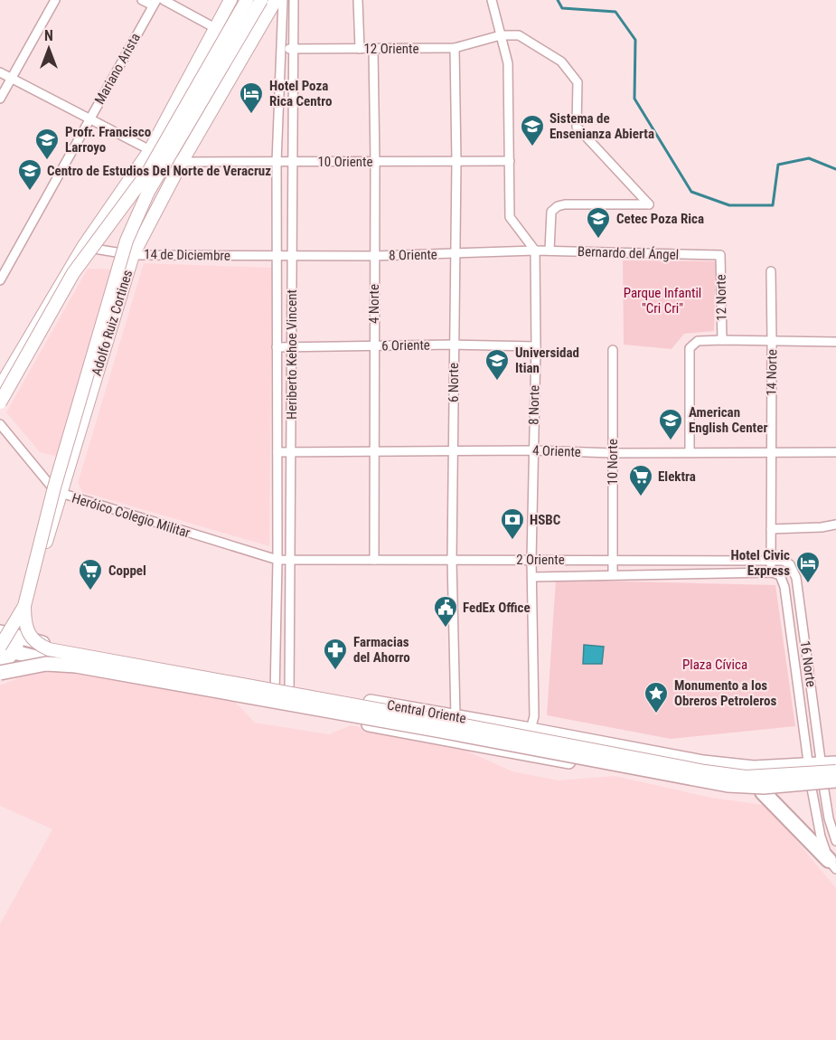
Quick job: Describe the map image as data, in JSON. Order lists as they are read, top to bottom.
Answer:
{
  "streets": {
    "main road": ["Adolfo Ruiz Cortines", "Central Oriente"],
    "street": [
      "12 Oriente",
      "Mariano Arista",
      "10 Oriente",
      "Bernardo del Ángel",
      "14 de Diciembre",
      "8 Oriente",
      "12 Norte",
      "4 Norte",
      "6 Oriente",
      "Heriberto Kehoe Vincent",
      "14 Norte",
      "6 Norte",
      "8 Norte",
      "4 Oriente",
      "10 Norte",
      "Heróico Colegio Militar",
      "2 Oriente",
      "16 Norte"
    ]
  },
  "crossings": [
    ["12 Oriente", "4 Norte"],
    ["12 Oriente", "Heriberto Kehoe Vincent"],
    ["12 Oriente", "6 Norte"],
    ["10 Oriente", "4 Norte"],
    ["10 Oriente", "Adolfo Ruiz Cortines"],
    ["10 Oriente", "Heriberto Kehoe Vincent"],
    ["10 Oriente", "6 Norte"],
    ["Bernardo del Ángel", "8 Oriente"],
    ["Bernardo del Ángel", "12 Norte"],
    ["Bernardo del Ángel", "8 Norte"],
    ["14 de Diciembre", "8 Oriente"],
    ["14 de Diciembre", "Adolfo Ruiz Cortines"],
    ["14 de Diciembre", "Heriberto Kehoe Vincent"],
    ["8 Oriente", "4 Norte"],
    ["8 Oriente", "Heriberto Kehoe Vincent"],
    ["8 Oriente", "6 Norte"],
    ["8 Oriente", "8 Norte"],
    ["4 Norte", "6 Oriente"],
    ["4 Norte", "4 Oriente"],
    ["4 Norte", "2 Oriente"],
    ["Adolfo Ruiz Cortines", "Heróico Colegio Militar"],
    ["Adolfo Ruiz Cortines", "Central Oriente"],
    ["6 Oriente", "Heriberto Kehoe Vincent"],
    ["6 Oriente", "6 Norte"],
    ["6 Oriente", "8 Norte"],
    ["Heriberto Kehoe Vincent", "4 Oriente"],
    ["Heriberto Kehoe Vincent", "Heróico Colegio Militar"],
    ["Heriberto Kehoe Vincent", "2 Oriente"],
    ["Heriberto Kehoe Vincent", "Central Oriente"],
    ["14 Norte", "4 Oriente"],
    ["14 Norte", "2 Oriente"],
    ["14 Norte", "16 Norte"],
    ["6 Norte", "4 Oriente"],
    ["6 Norte", "2 Oriente"],
    ["6 Norte", "Central Oriente"],
    ["8 Norte", "4 Oriente"],
    ["8 Norte", "2 Oriente"],
    ["8 Norte", "Central Oriente"],
    ["4 Oriente", "10 Norte"],
    ["10 Norte", "2 Oriente"],
    ["Heróico Colegio Militar", "2 Oriente"],
    ["2 Oriente", "16 Norte"],
    ["16 Norte", "Central Oriente"]
  ],
  "parks": ["Parque Infantil \"Cri Cri\"", "Plaza Cívica"],
  "places": {
    "hotel": ["Hotel Poza Rica Centro", "Hotel Civic Express"],
    "school or university": [
      "Sistema de Ensenianza Abierta",
      "Profr. Francisco Larroyo",
      "Centro de Estudios Del Norte de Veracruz",
      "Cetec Poza Rica",
      "Universidad Itian",
      "American English Center"
    ],
    "supermarket": ["Elektra", "Coppel"],
    "bank": ["HSBC"],
    "public building": ["FedEx Office"],
    "pharmacy": ["Farmacias del Ahorro"],
    "place": ["Monumento a los Obreros Petroleros"]
  },
  "north": "top"
}
